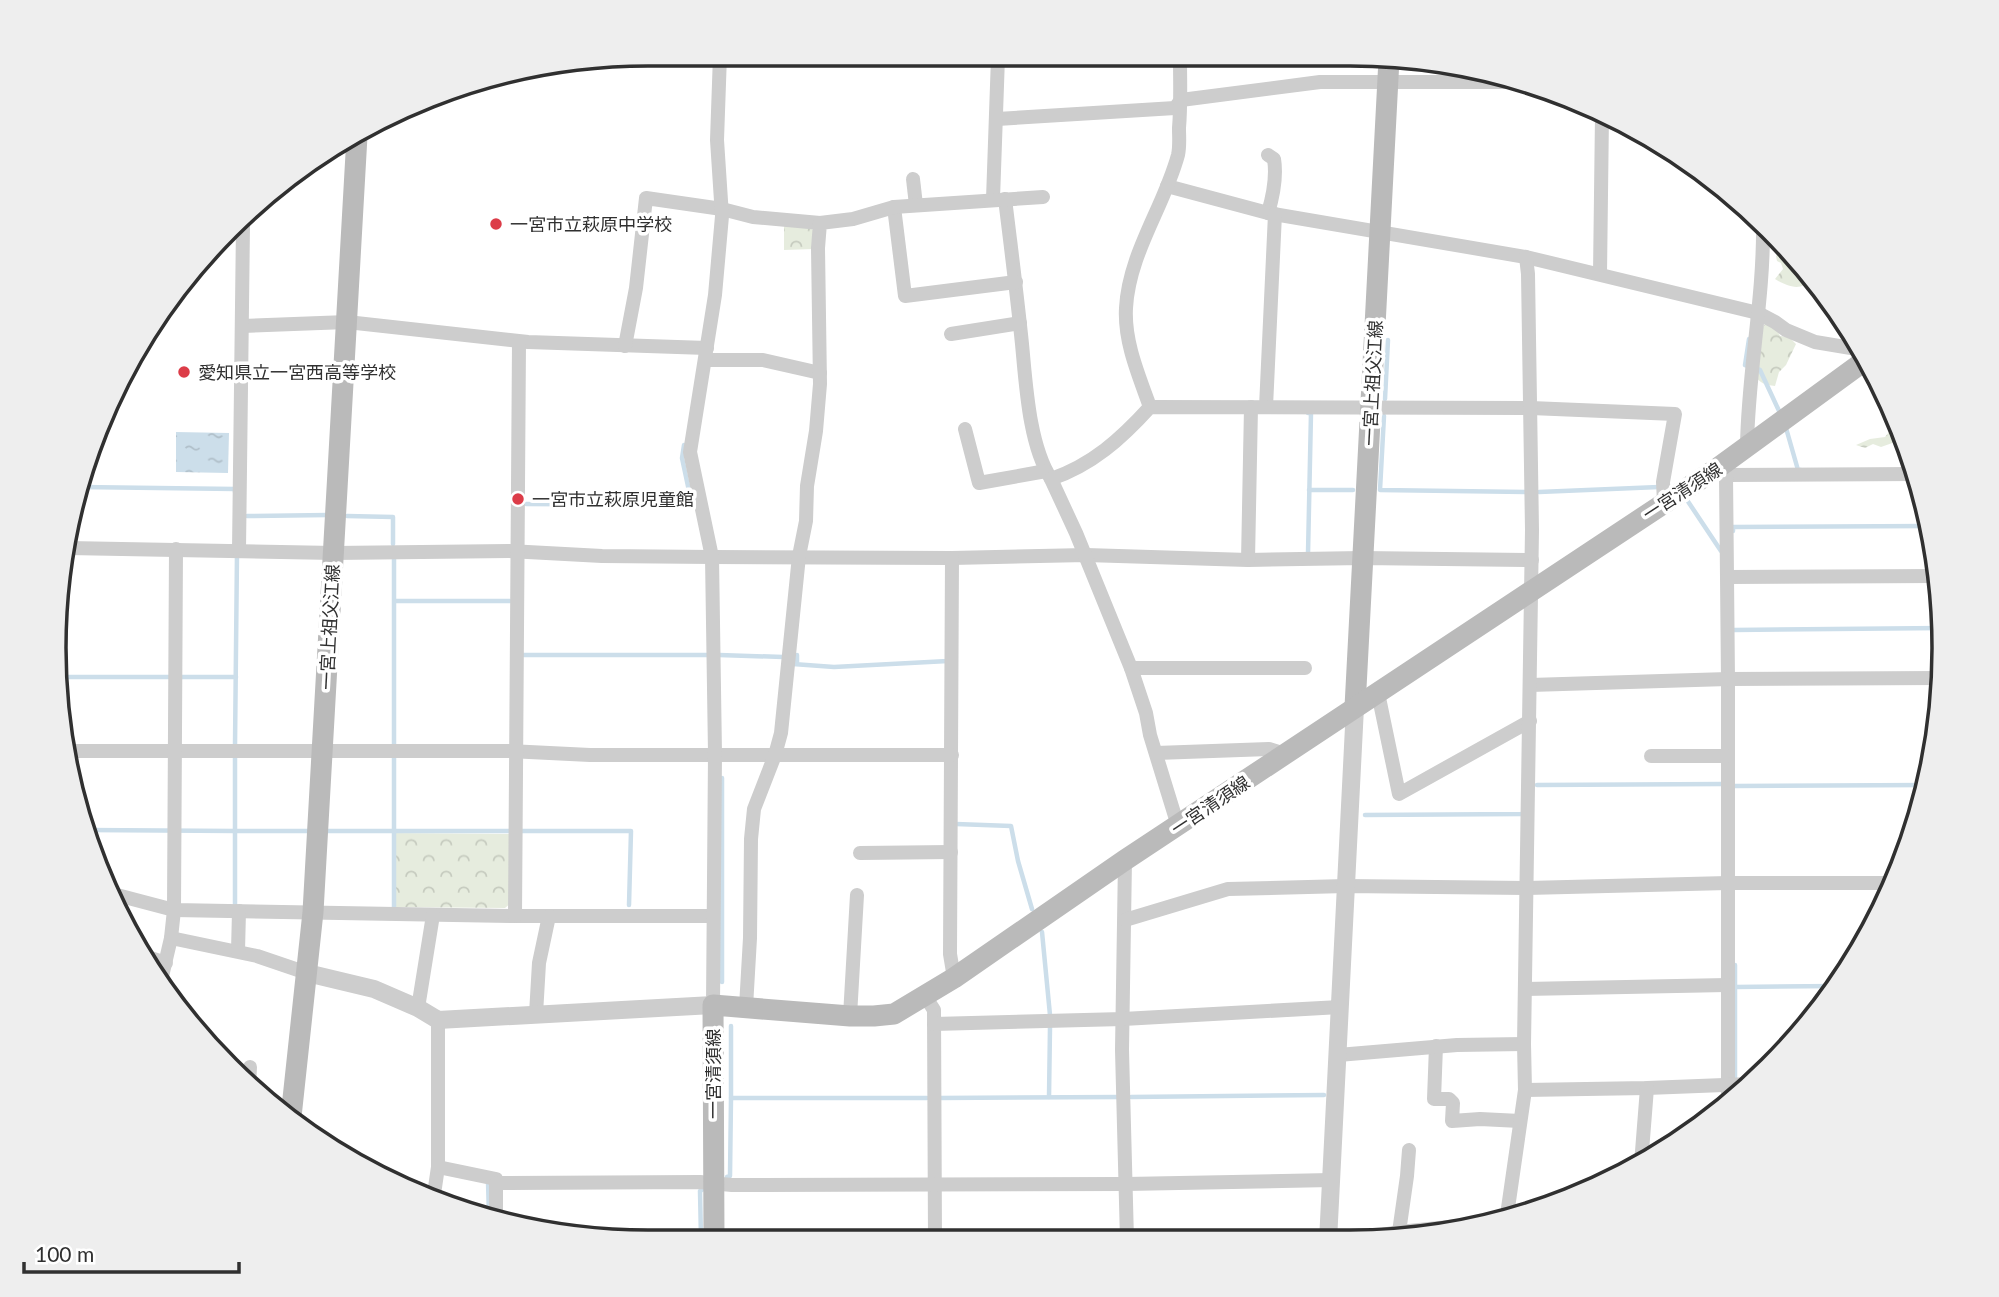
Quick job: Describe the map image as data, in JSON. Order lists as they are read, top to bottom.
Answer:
{
  "streets": {
    "main road": ["一宮上祖父江線", "一宮清須線"]
  },
  "crossings": [
    ["一宮上祖父江線", "一宮清須線"]
  ],
  "places": ["一宮市立萩原中学校", "愛知県立一宮西高等学校", "一宮市立萩原児童館"],
  "scale_bar": "100 m"
}
